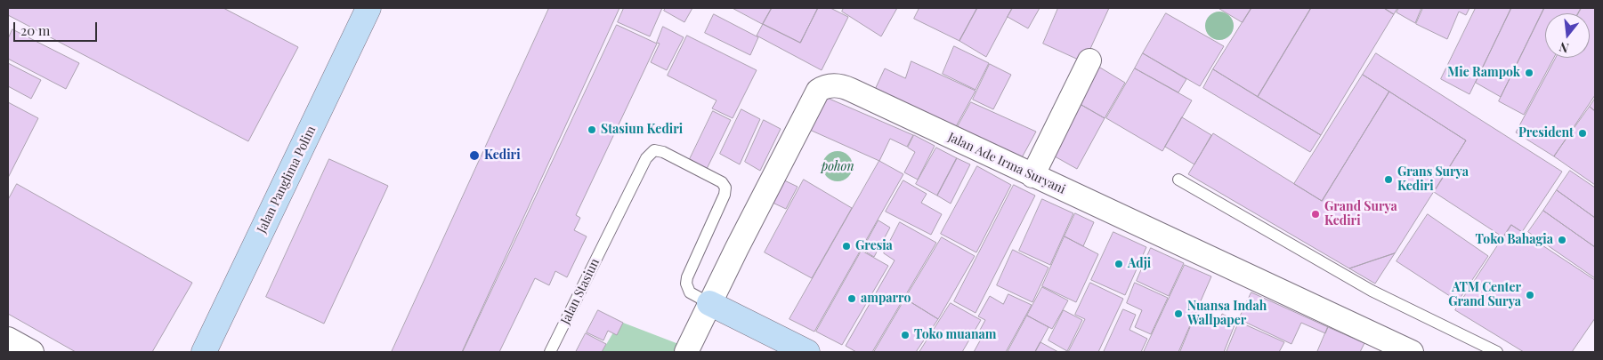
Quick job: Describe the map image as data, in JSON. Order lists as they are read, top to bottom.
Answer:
{
  "streets": {
    "street": ["Jalan Ade Irma Suryani", "Jalan Panglima Polim"],
    "lane": ["Jalan Stasiun"]
  },
  "crossings": [
    ["Jalan Ade Irma Suryani", "Jalan Stasiun"]
  ],
  "parks": ["pohon"],
  "places": [
    "Mie Rampok",
    "Stasiun Kediri",
    "President",
    "Kediri",
    "Grans Surya Kediri",
    "Grand Surya Kediri",
    "Toko Bahagia",
    "Gresia",
    "Adji",
    "ATM Center Grand Surya",
    "amparro",
    "Nuansa Indah Wallpaper",
    "Toko muanam"
  ],
  "scale_bar": "20 m",
  "north": "bottom"
}
